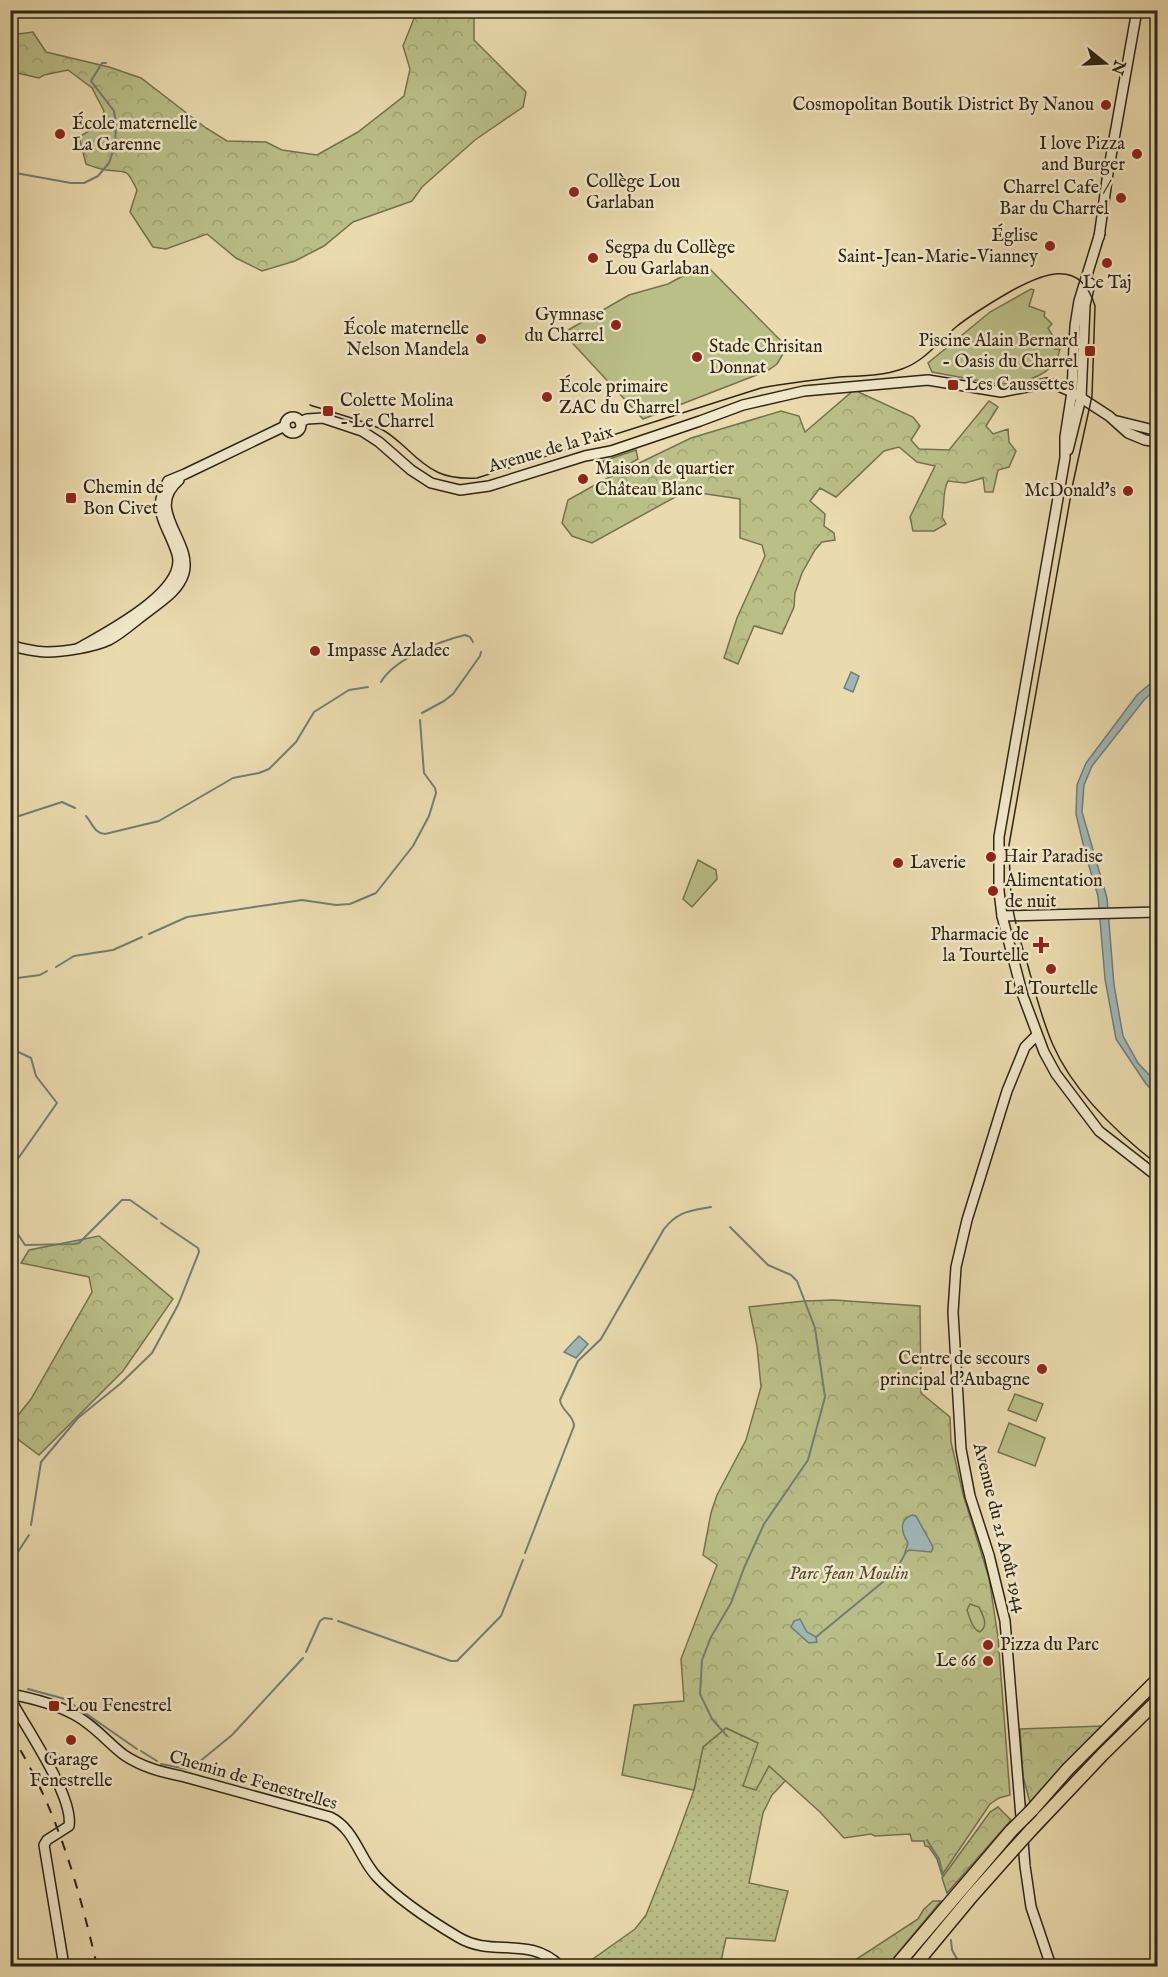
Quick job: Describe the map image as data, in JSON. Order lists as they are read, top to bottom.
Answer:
{
  "streets": {
    "street": ["Avenue de la Paix", "Avenue du 21 Août 1944", "Chemin de Fenestrelles"]
  },
  "parks": ["Parc Jean Moulin"],
  "places": {
    "other": [
      "Cosmopolitan Boutik District By Nanou",
      "École maternelle La Garenne",
      "I love Pizza and Burger",
      "Collège Lou Garlaban",
      "Charrel Cafe / Bar du Charrel",
      "Église Saint-Jean-Marie-Vianney",
      "Segpa du Collège Lou Garlaban",
      "Le Taj",
      "Gymnase du Charrel",
      "École maternelle Nelson Mandela",
      "Stade Chrisitan Donnat",
      "École primaire ZAC du Charrel",
      "Maison de quartier Château Blanc",
      "McDonald's",
      "Impasse Azladec",
      "Hair Paradise",
      "Laverie",
      "Alimentation de nuit",
      "La Tourtelle",
      "Centre de secours principal d'Aubagne",
      "Pizza du Parc",
      "Le 66",
      "Garage Fenestrelle"
    ],
    "transit": [
      "Piscine Alain Bernard - Oasis du Charrel",
      "Les Caussettes",
      "Colette Molina - Le Charrel",
      "Chemin de Bon Civet",
      "Lou Fenestrel"
    ],
    "health": ["Pharmacie de la Tourtelle"]
  },
  "north": "right"
}
